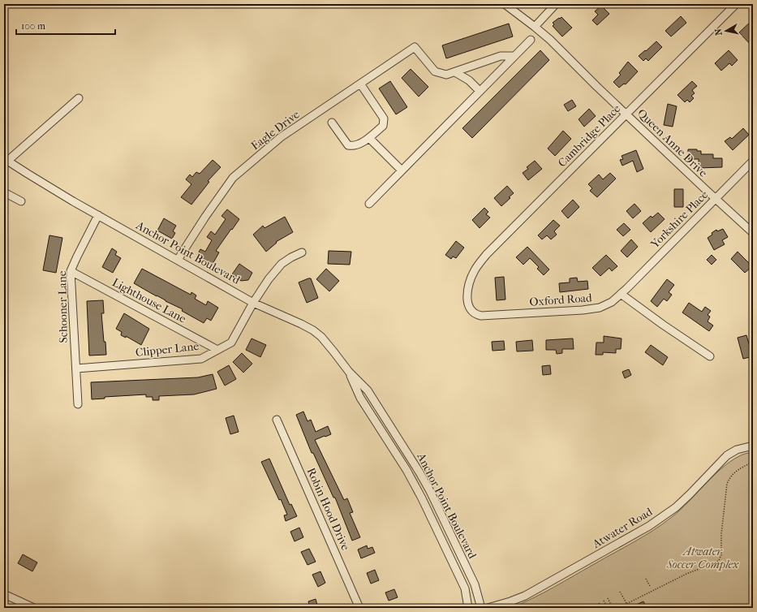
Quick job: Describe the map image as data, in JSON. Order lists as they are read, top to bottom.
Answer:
{
  "streets": {
    "street": [
      "Eagle Drive",
      "Cambridge Place",
      "Queen Anne Drive",
      "Yorkshire Place",
      "Anchor Point Boulevard",
      "Oxford Road",
      "Lighthouse Lane",
      "Schooner Lane",
      "Clipper Lane",
      "Robin Hood Drive",
      "Atwater Road"
    ]
  },
  "crossings": [
    ["Eagle Drive", "Anchor Point Boulevard"],
    ["Cambridge Place", "Queen Anne Drive"],
    ["Cambridge Place", "Oxford Road"],
    ["Queen Anne Drive", "Yorkshire Place"],
    ["Yorkshire Place", "Oxford Road"],
    ["Anchor Point Boulevard", "Schooner Lane"],
    ["Anchor Point Boulevard", "Clipper Lane"],
    ["Lighthouse Lane", "Schooner Lane"],
    ["Lighthouse Lane", "Clipper Lane"],
    ["Schooner Lane", "Clipper Lane"]
  ],
  "parks": ["Atwater Soccer Complex"],
  "scale_bar": "100 m",
  "north": "left"
}
